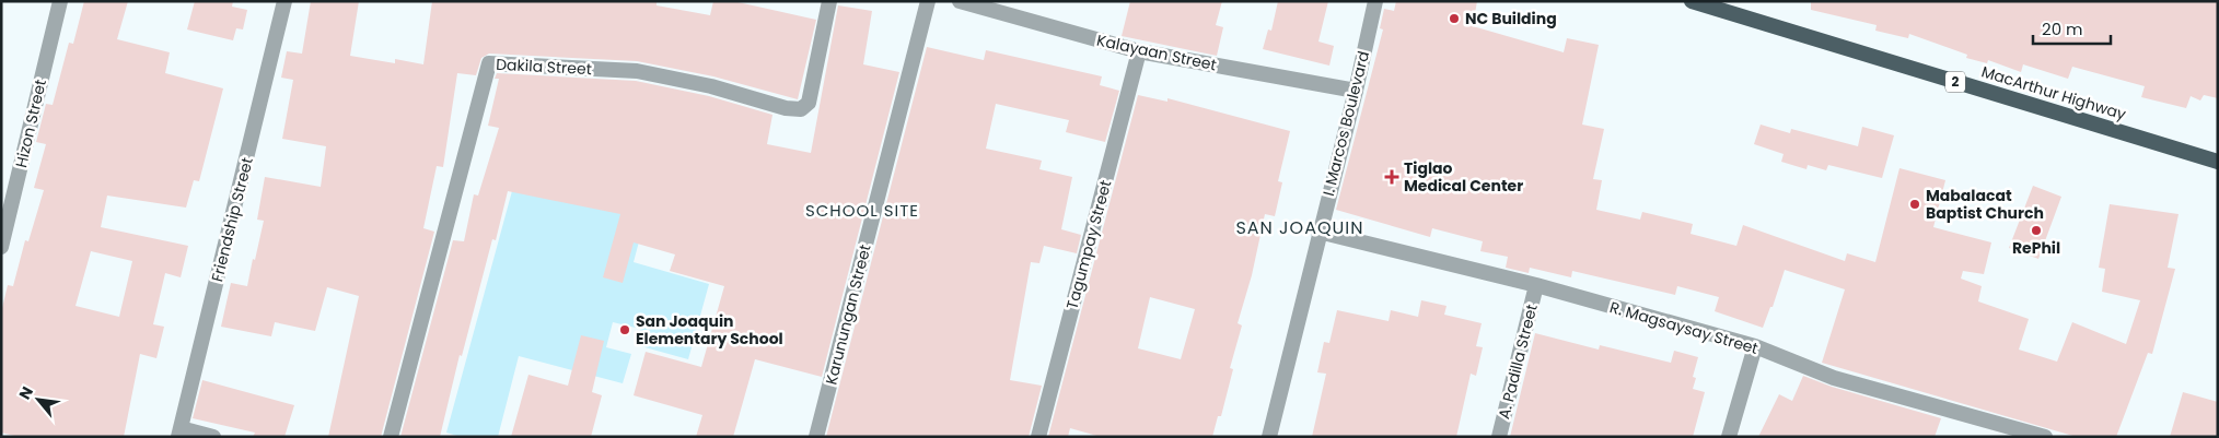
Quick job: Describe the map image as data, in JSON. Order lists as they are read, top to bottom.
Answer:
{
  "streets": {
    "highway": ["2", "MacArthur Highway"],
    "street": [
      "Kalayaan Street",
      "Dakila Street",
      "Hizon Street",
      "I. Marcos Boulevard",
      "Friendship Street",
      "Tagumpay Street",
      "Karunungan Street",
      "R. Magsaysay Street",
      "A. Padilla Street"
    ]
  },
  "crossings": [
    ["Kalayaan Street", "I. Marcos Boulevard"],
    ["Kalayaan Street", "Tagumpay Street"],
    ["I. Marcos Boulevard", "R. Magsaysay Street"],
    ["R. Magsaysay Street", "A. Padilla Street"]
  ],
  "districts": ["SCHOOL SITE", "SAN JOAQUIN"],
  "places": {
    "other": [
      "NC Building",
      "Mabalacat Baptist Church",
      "RePhil",
      "San Joaquin Elementary School"
    ],
    "health": ["Tiglao Medical Center"]
  },
  "scale_bar": "20 m",
  "north": "top left"
}
